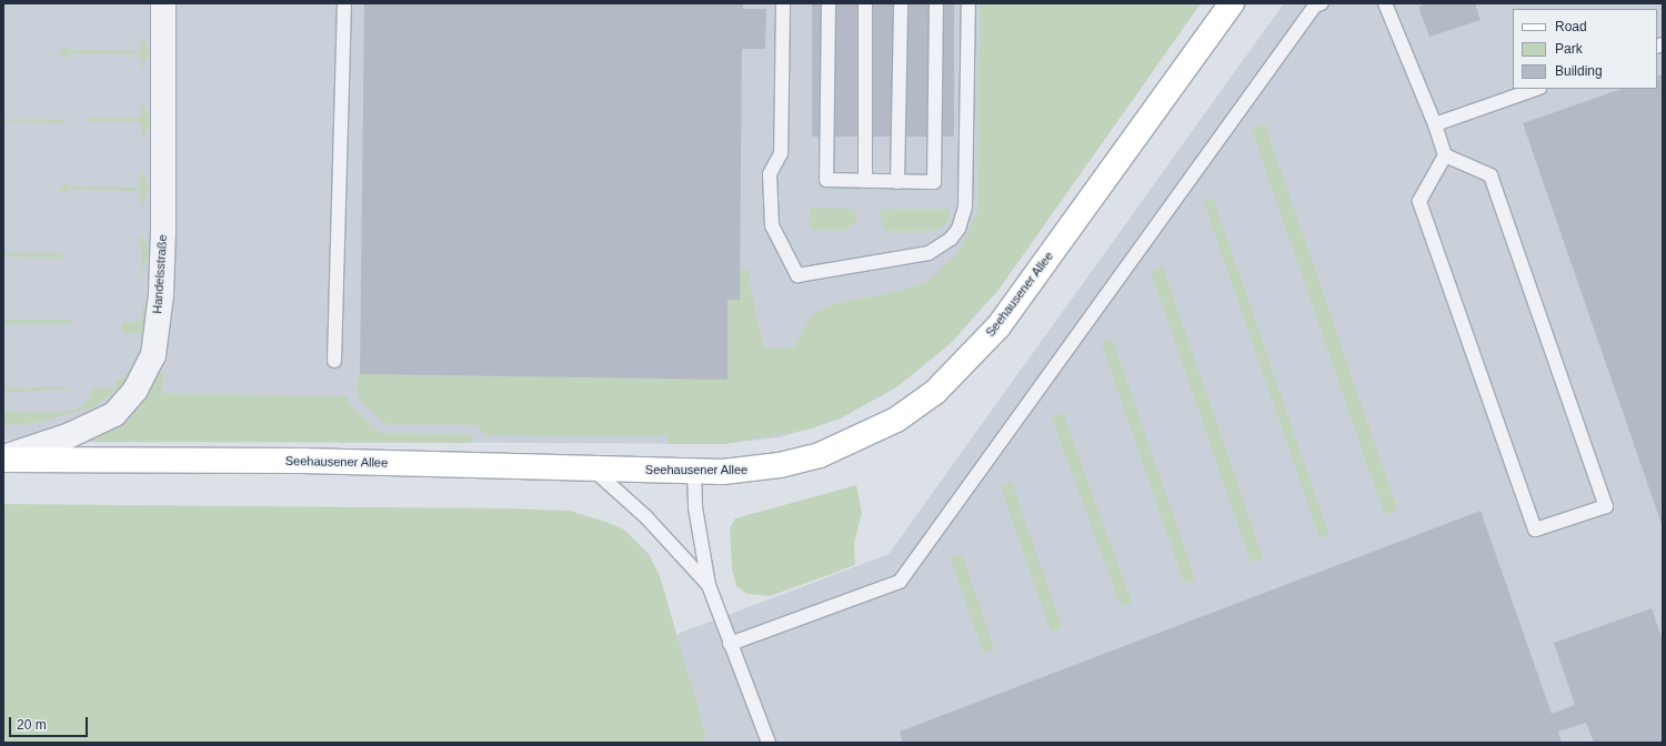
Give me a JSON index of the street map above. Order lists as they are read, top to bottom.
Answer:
{
  "streets": {
    "main road": ["Seehausener Allee"],
    "street": ["Handelsstraße"]
  },
  "crossings": [
    ["Handelsstraße", "Seehausener Allee"]
  ],
  "legend": ["Road", "Park", "Building"],
  "scale_bar": "20 m"
}
